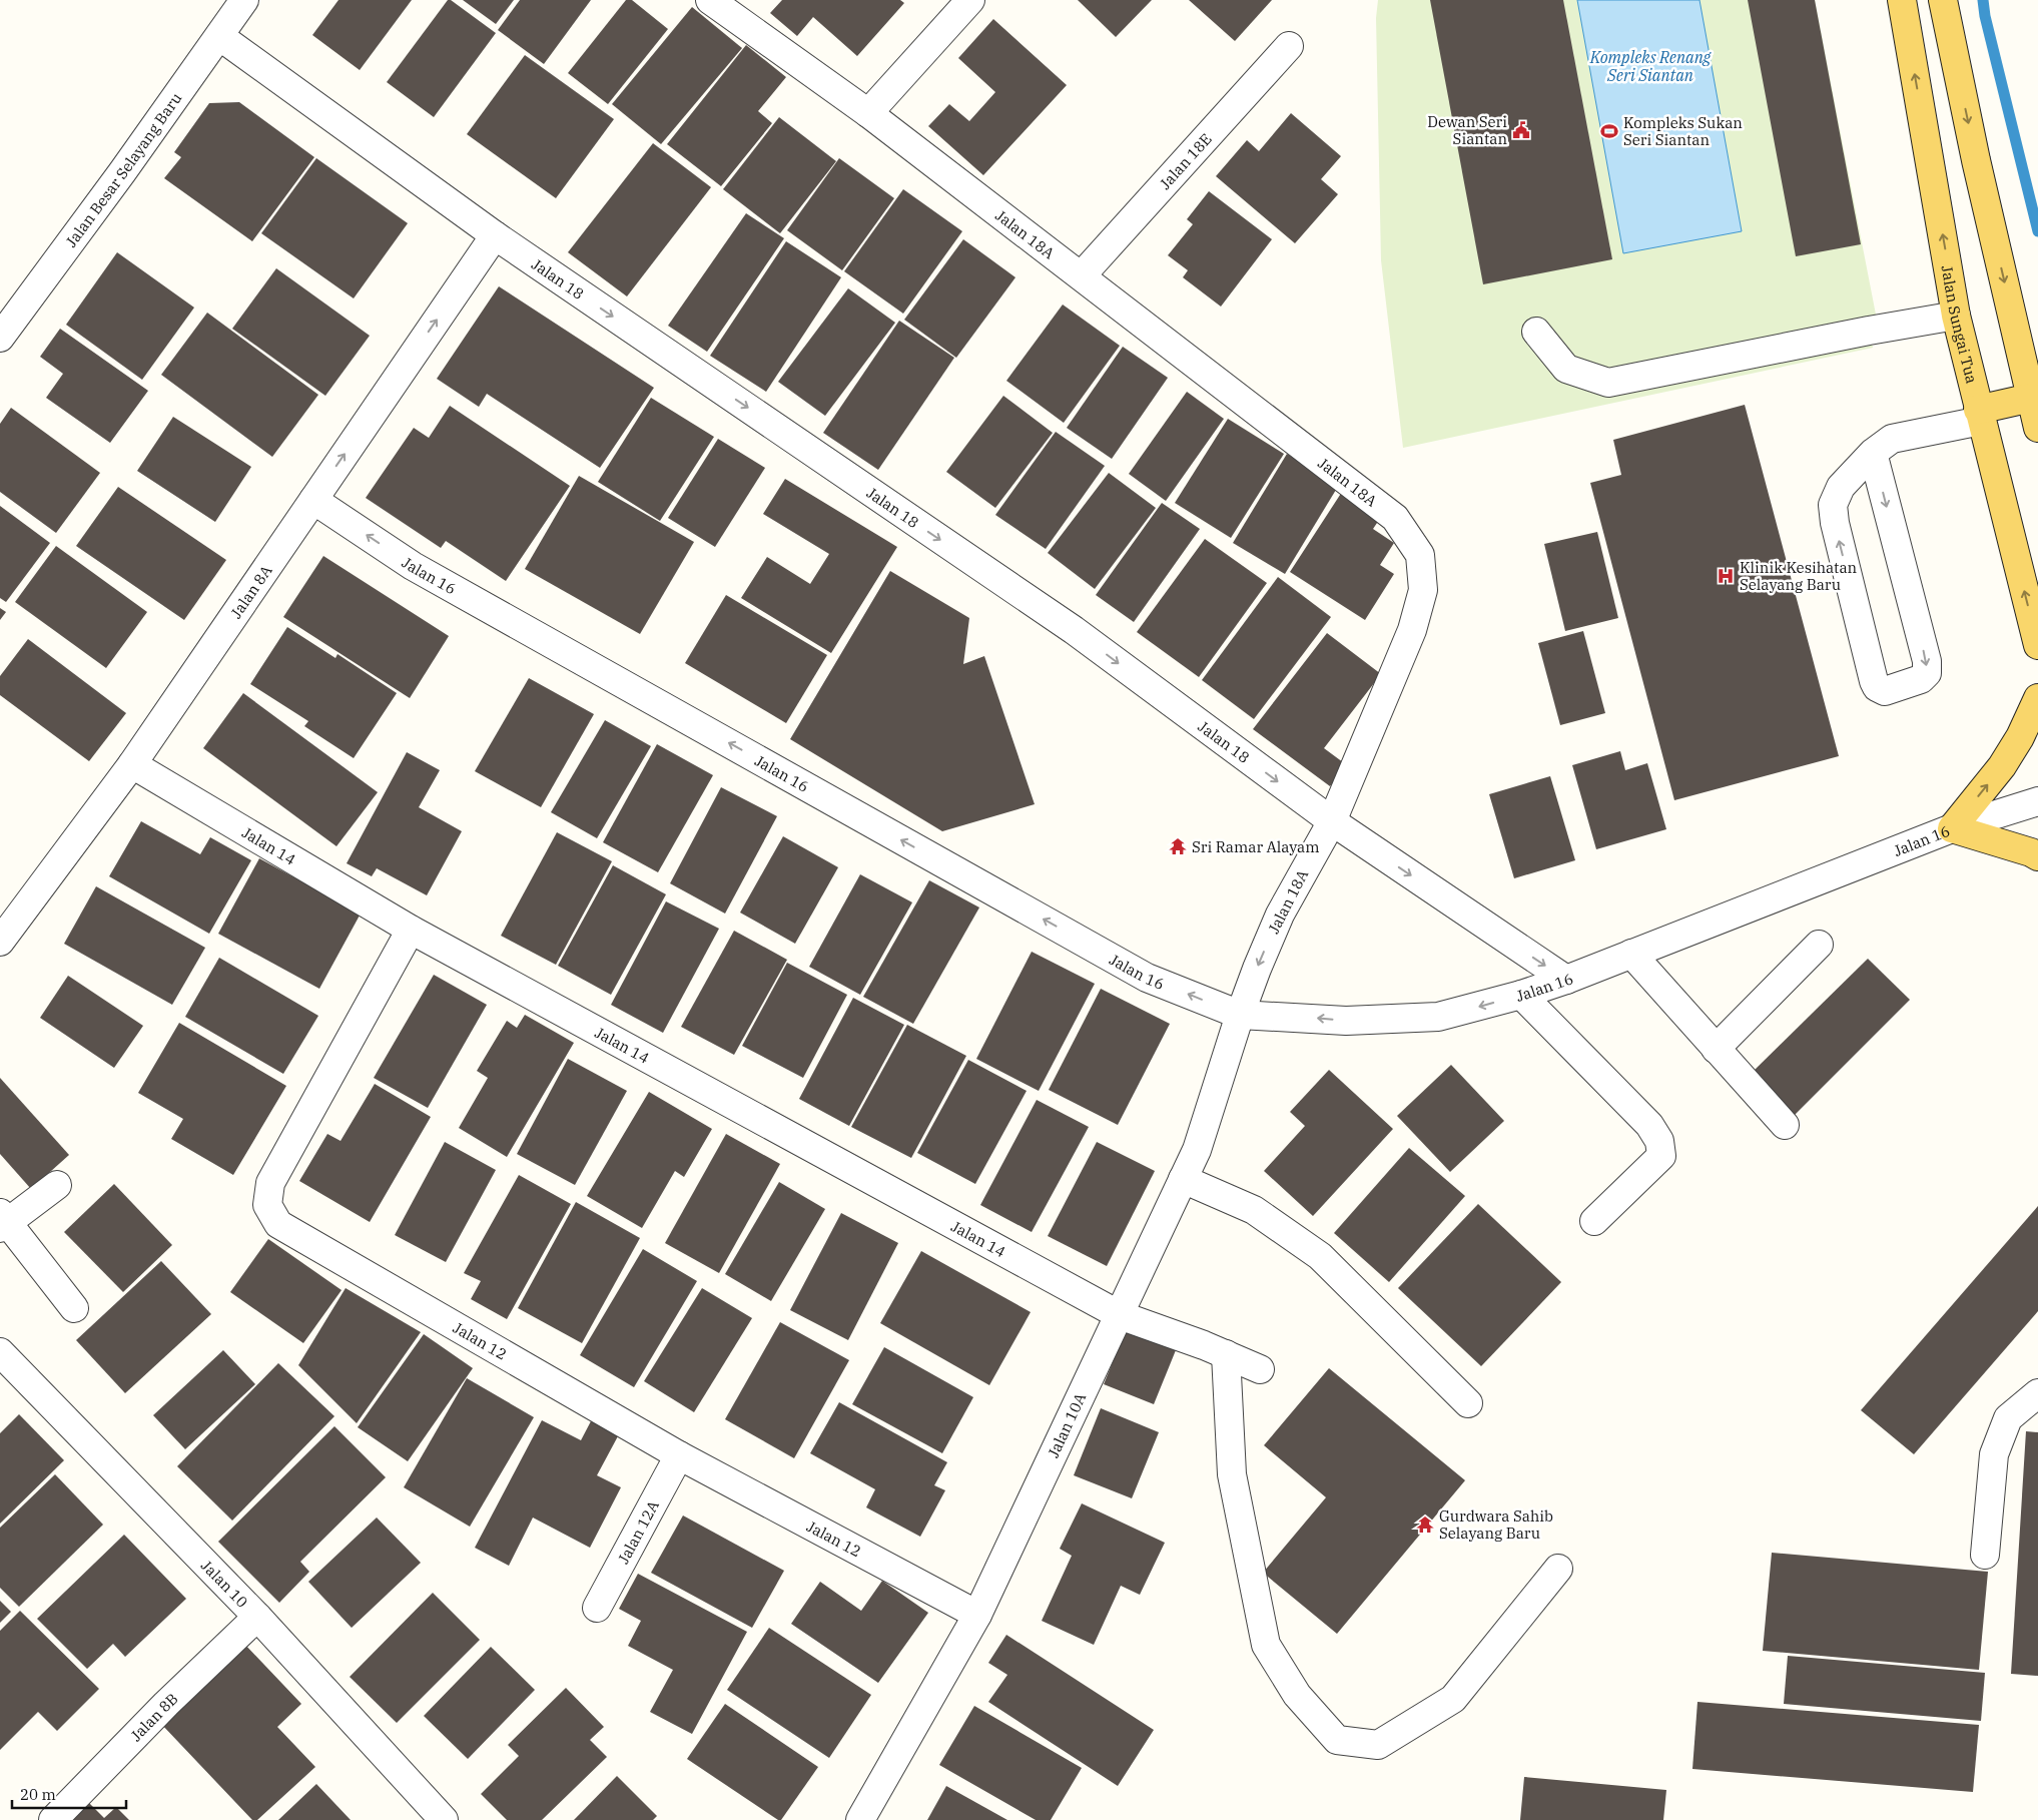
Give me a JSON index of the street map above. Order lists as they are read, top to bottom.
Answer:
{
  "streets": {
    "main road": ["Jalan Sungai Tua"],
    "street": [
      "Jalan 18E",
      "Jalan Besar Selayang Baru",
      "Jalan 18A",
      "Jalan 18",
      "Jalan 16",
      "Jalan 8A",
      "Jalan 14",
      "Jalan 12",
      "Jalan 10A",
      "Jalan 12A",
      "Jalan 10",
      "Jalan 8B"
    ]
  },
  "crossings": [
    ["Jalan 18E", "Jalan 18A"],
    ["Jalan Besar Selayang Baru", "Jalan 18"],
    ["Jalan 18A", "Jalan 18"],
    ["Jalan 18A", "Jalan 16"],
    ["Jalan 18A", "Jalan 10A"],
    ["Jalan 18", "Jalan 16"],
    ["Jalan 18", "Jalan 8A"],
    ["Jalan 16", "Jalan 8A"],
    ["Jalan 16", "Jalan 10A"],
    ["Jalan 8A", "Jalan 14"],
    ["Jalan 14", "Jalan 12"],
    ["Jalan 14", "Jalan 10A"],
    ["Jalan 12", "Jalan 10A"],
    ["Jalan 12", "Jalan 12A"],
    ["Jalan 10", "Jalan 8B"]
  ],
  "one_way": ["Jalan 18", "Jalan 16", "Jalan 8A"],
  "water": ["Kompleks Renang Seri Siantan"],
  "places": {
    "public building": ["Dewan Seri Siantan"],
    "sports": ["Kompleks Sukan Seri Siantan"],
    "hospital": ["Klinik Kesihatan Selayang Baru"],
    "temple": ["Sri Ramar Alayam", "Gurdwara Sahib Selayang Baru"]
  },
  "scale_bar": "20 m"
}
